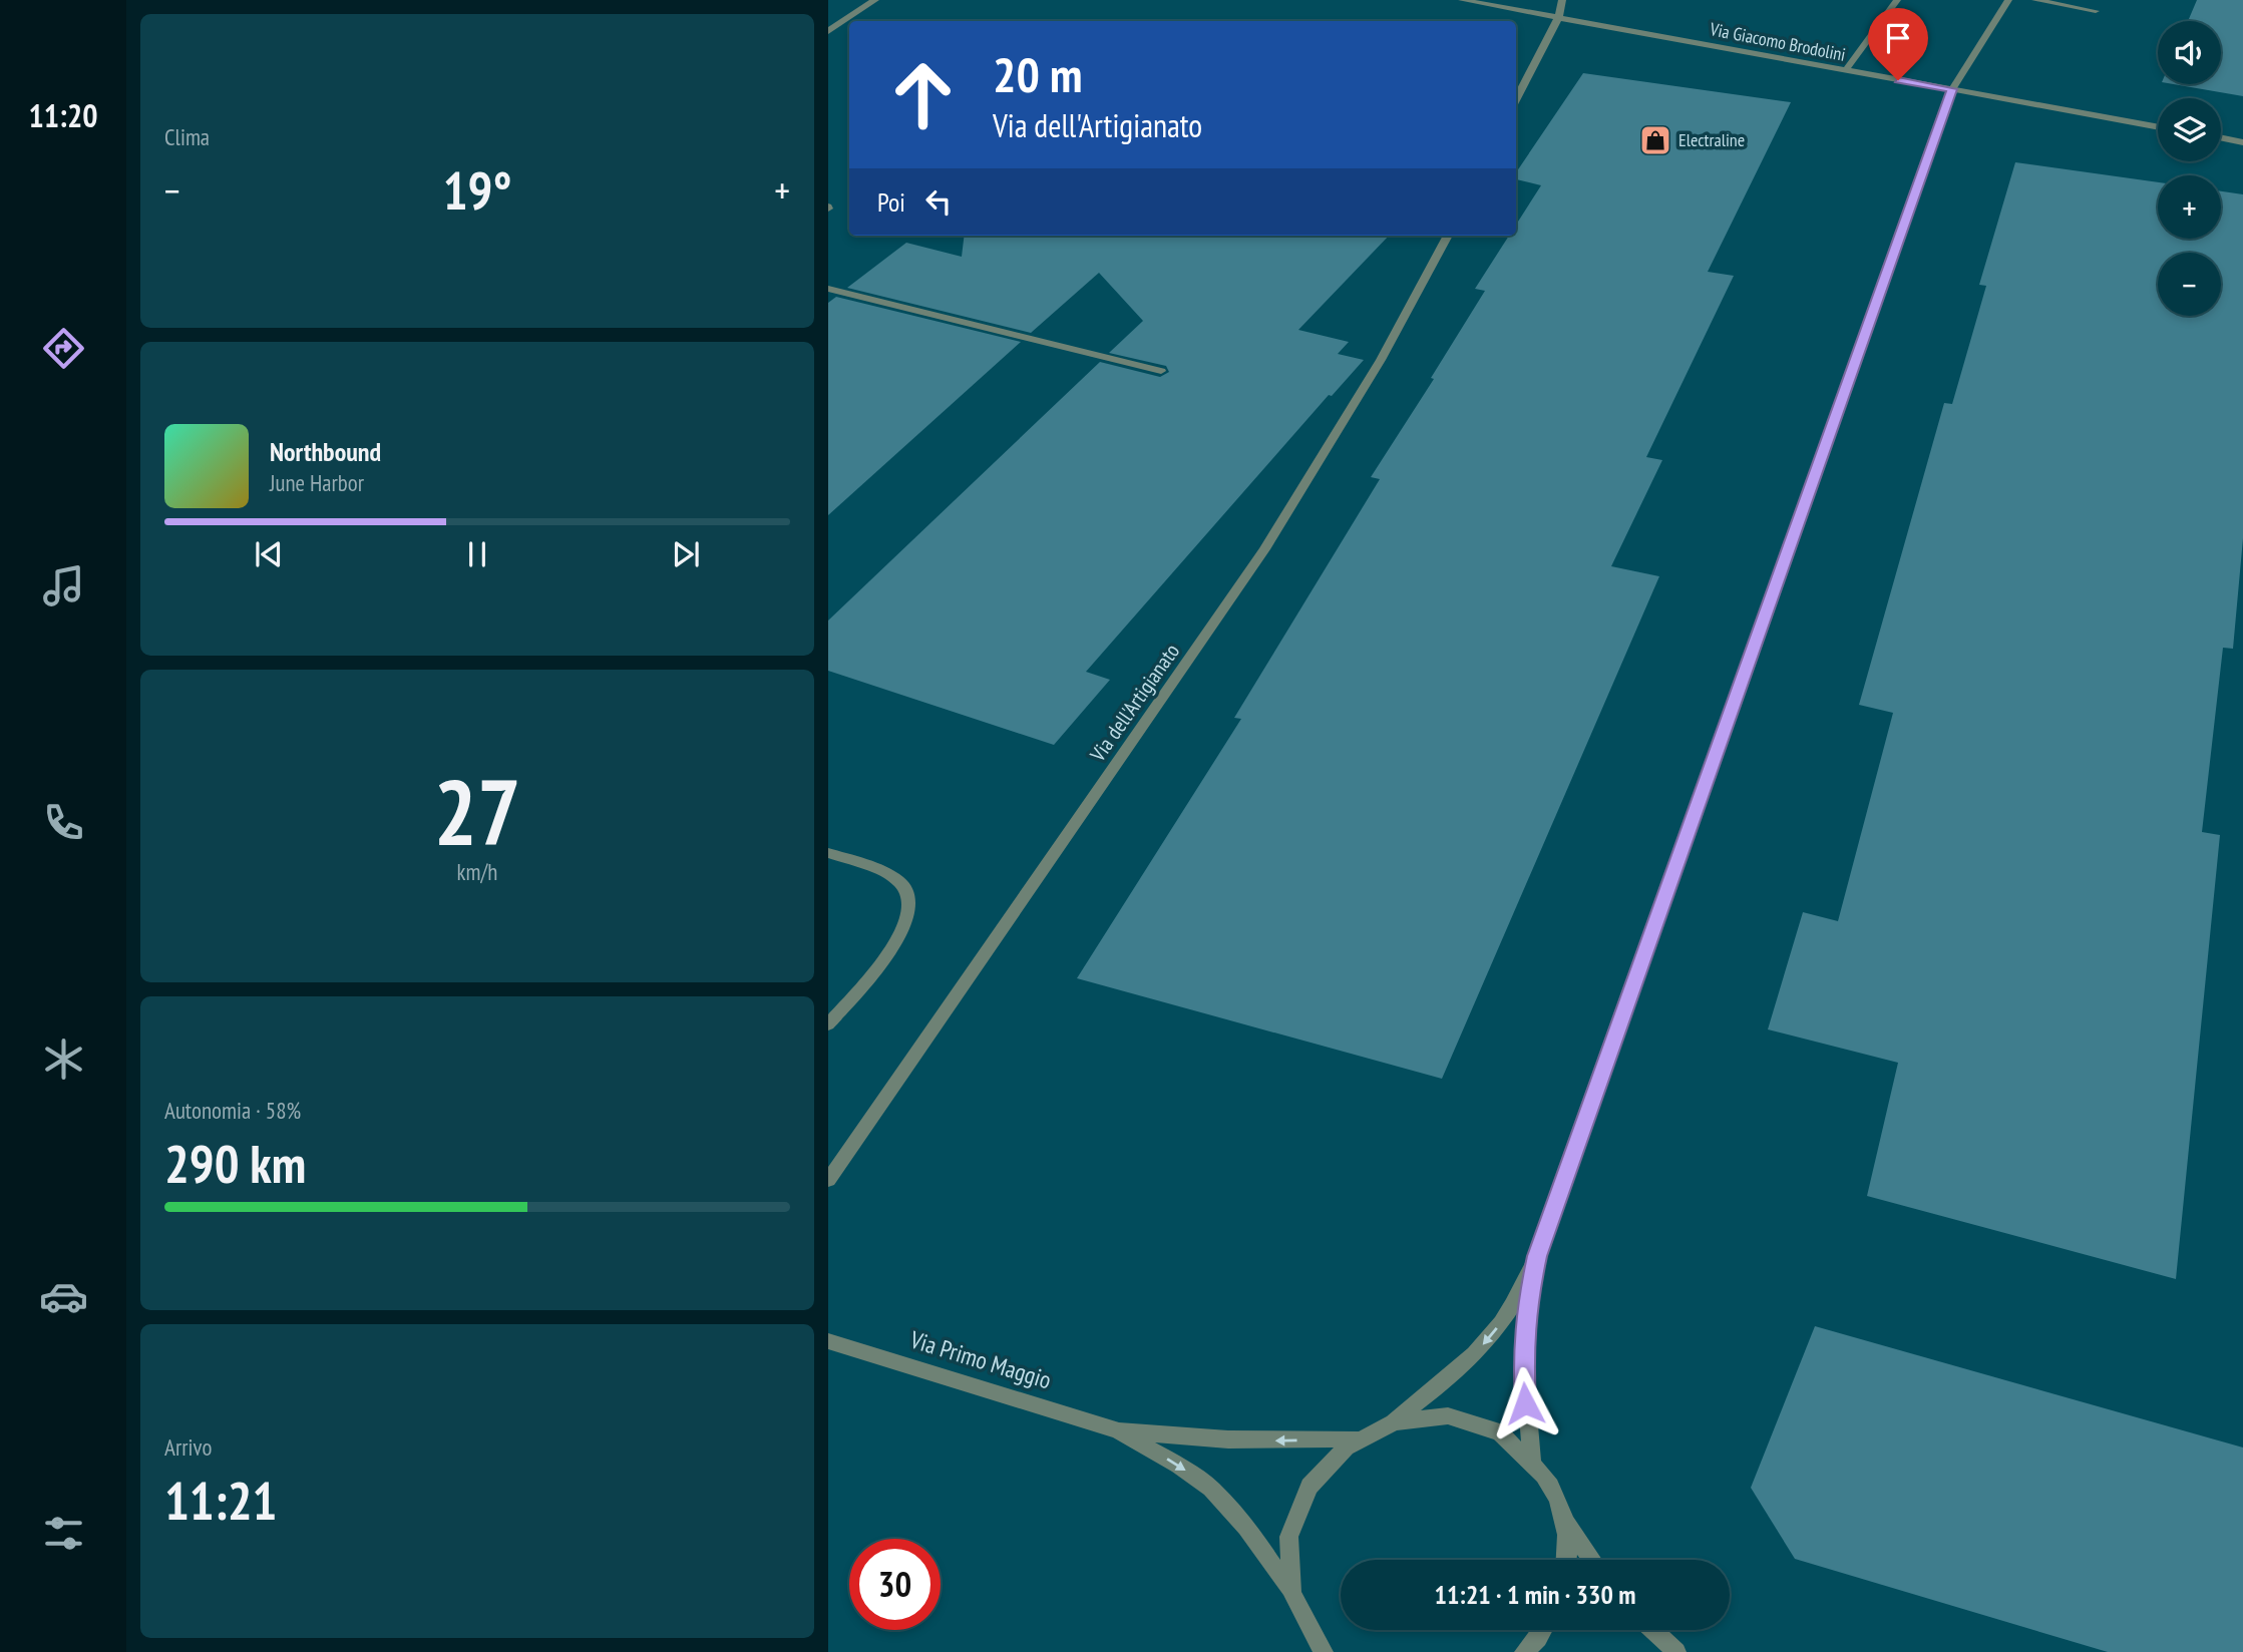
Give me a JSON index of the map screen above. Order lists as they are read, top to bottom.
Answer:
{
  "streets": {
    "street": ["Via Giacomo Brodolini", "Via dell'Artigianato", "Via Primo Maggio"]
  },
  "places": {
    "shop": ["Electraline"]
  },
  "page": {
    "tabs": "11:20",
    "tile": [
      "Clima",
      ["27", "km/h"],
      ["Autonomia · 58%", "290 km"],
      ["Arrivo", "11:21"]
    ],
    "map_buttons": ["+", "−"],
    "turn": ["20 m", "Via dell'Artigianato"],
    "heat": ["−", "19°", "+"],
    "then": "Poi",
    "song": ["Northbound", "June Harbor"],
    "limit": "30",
    "trip": "11:21 · 1 min · 330 m"
  }
}
